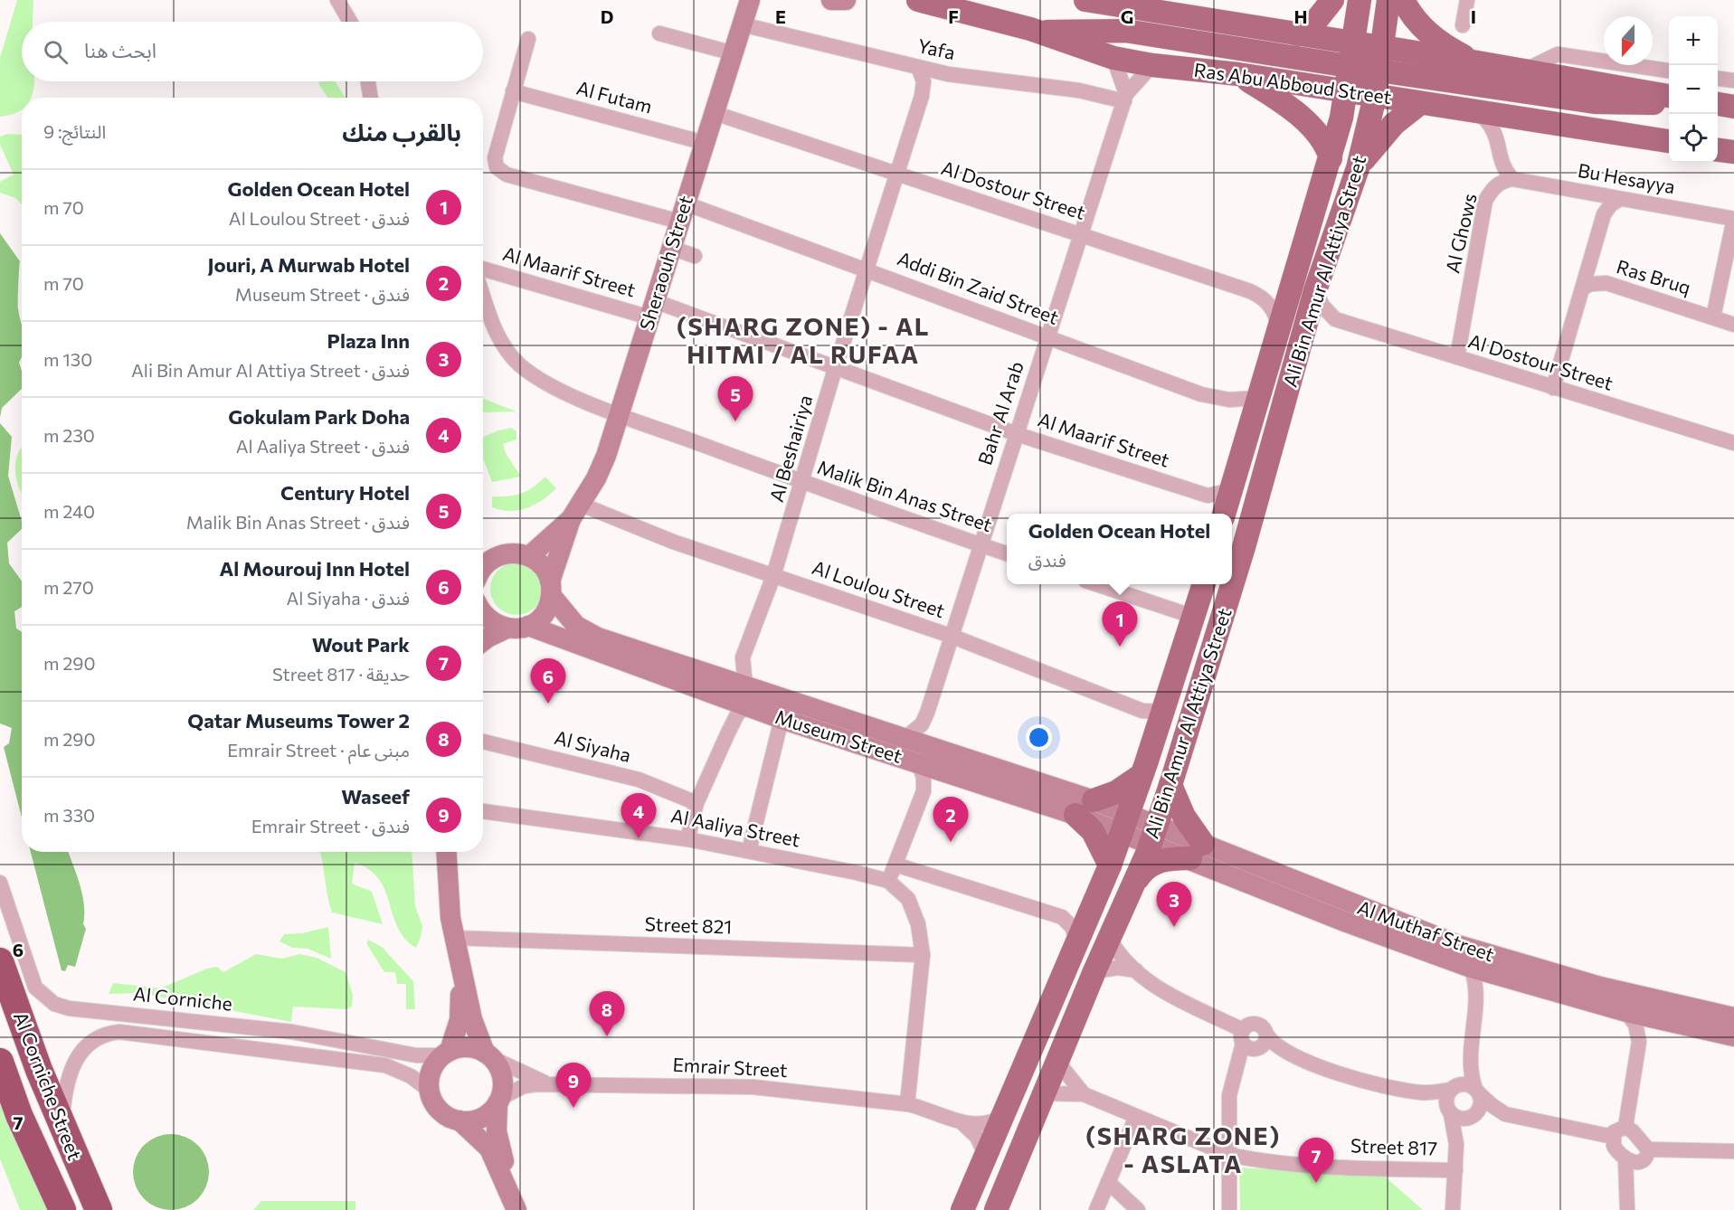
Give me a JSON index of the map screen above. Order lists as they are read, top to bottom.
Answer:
{
  "streets": {
    "highway": ["Al Corniche Street"],
    "main road": ["Ras Abu Abboud Street", "Ali Bin Amur Al Attiya Street"],
    "street": [
      "Yafa",
      "Al Futam",
      "Bu Hesayya",
      "Al Dostour Street",
      "Al Ghows",
      "Sheraouh Street",
      "Al Maarif Street",
      "Ras Bruq",
      "Addi Bin Zaid Street",
      "Bahr Al Arab",
      "Al Beshairiya",
      "Malik Bin Anas Street",
      "Al Loulou Street",
      "Museum Street",
      "Al Siyaha",
      "Al Aaliya Street",
      "Street 821",
      "Al Muthaf Street",
      "Al Corniche",
      "Emrair Street",
      "Street 817"
    ]
  },
  "crossings": [
    ["Yafa", "Sheraouh Street"],
    ["Yafa", "Bahr Al Arab"],
    ["Yafa", "Al Beshairiya"],
    ["Ras Abu Abboud Street", "Ali Bin Amur Al Attiya Street"],
    ["Ras Abu Abboud Street", "Bahr Al Arab"],
    ["Al Futam", "Sheraouh Street"],
    ["Al Futam", "Addi Bin Zaid Street"],
    ["Bu Hesayya", "Al Ghows"],
    ["Bu Hesayya", "Ras Bruq"],
    ["Al Dostour Street", "Al Ghows"],
    ["Al Dostour Street", "Sheraouh Street"],
    ["Al Dostour Street", "Ali Bin Amur Al Attiya Street"],
    ["Al Dostour Street", "Bahr Al Arab"],
    ["Al Dostour Street", "Al Beshairiya"],
    ["Sheraouh Street", "Al Maarif Street"],
    ["Sheraouh Street", "Addi Bin Zaid Street"],
    ["Sheraouh Street", "Malik Bin Anas Street"],
    ["Sheraouh Street", "Al Loulou Street"],
    ["Sheraouh Street", "Museum Street"],
    ["Ali Bin Amur Al Attiya Street", "Al Maarif Street"],
    ["Ali Bin Amur Al Attiya Street", "Addi Bin Zaid Street"],
    ["Ali Bin Amur Al Attiya Street", "Al Loulou Street"],
    ["Ali Bin Amur Al Attiya Street", "Museum Street"],
    ["Ali Bin Amur Al Attiya Street", "Al Muthaf Street"],
    ["Ali Bin Amur Al Attiya Street", "Emrair Street"],
    ["Ali Bin Amur Al Attiya Street", "Street 817"],
    ["Al Maarif Street", "Bahr Al Arab"],
    ["Al Maarif Street", "Al Beshairiya"],
    ["Addi Bin Zaid Street", "Bahr Al Arab"],
    ["Addi Bin Zaid Street", "Al Beshairiya"],
    ["Bahr Al Arab", "Malik Bin Anas Street"],
    ["Bahr Al Arab", "Al Loulou Street"],
    ["Bahr Al Arab", "Museum Street"],
    ["Al Beshairiya", "Malik Bin Anas Street"],
    ["Al Beshairiya", "Al Loulou Street"],
    ["Al Beshairiya", "Museum Street"],
    ["Museum Street", "Al Muthaf Street"],
    ["Al Corniche", "Emrair Street"],
    ["Al Corniche", "Al Corniche Street"]
  ],
  "districts": ["(SHARG ZONE) - AL HITMI / AL RUFAA", "(SHARG ZONE) - ASLATA"],
  "north": "bottom",
  "page": {
    "map_buttons": ["+", "−"],
    "search": "ابحث هنا",
    "heading": ["بالقرب منك", "النتائج: 9"],
    "list": [
      {
        "mark": "1",
        "name": "Golden Ocean Hotel",
        "note": "فندق · Al Loulou Street",
        "value": "70 m"
      },
      {
        "mark": "2",
        "name": "Jouri, A Murwab Hotel",
        "note": "فندق · Museum Street",
        "value": "70 m"
      },
      {
        "mark": "3",
        "name": "Plaza Inn",
        "note": "فندق · Ali Bin Amur Al Attiya Street",
        "value": "130 m"
      },
      {
        "mark": "4",
        "name": "Gokulam Park Doha",
        "note": "فندق · Al Aaliya Street",
        "value": "230 m"
      },
      {
        "mark": "5",
        "name": "Century Hotel",
        "note": "فندق · Malik Bin Anas Street",
        "value": "240 m"
      },
      {
        "mark": "6",
        "name": "Al Mourouj Inn Hotel",
        "note": "فندق · Al Siyaha",
        "value": "270 m"
      },
      {
        "mark": "7",
        "name": "Wout Park",
        "note": "حديقة · Street 817",
        "value": "290 m"
      },
      {
        "mark": "8",
        "name": "Qatar Museums Tower 2",
        "note": "مبنى عام · Emrair Street",
        "value": "290 m"
      },
      {
        "mark": "9",
        "name": "Waseef",
        "note": "فندق · Emrair Street",
        "value": "330 m"
      }
    ],
    "pins": [
      "5",
      "1",
      "6",
      "4",
      "2",
      "3",
      "8",
      "9",
      "7"
    ],
    "popup": ["Golden Ocean Hotel", "فندق"]
  },
  "grid": {
    "columns": [
      "D",
      "E",
      "F",
      "G",
      "H",
      "I"
    ],
    "rows": ["6", "7"]
  }
}
